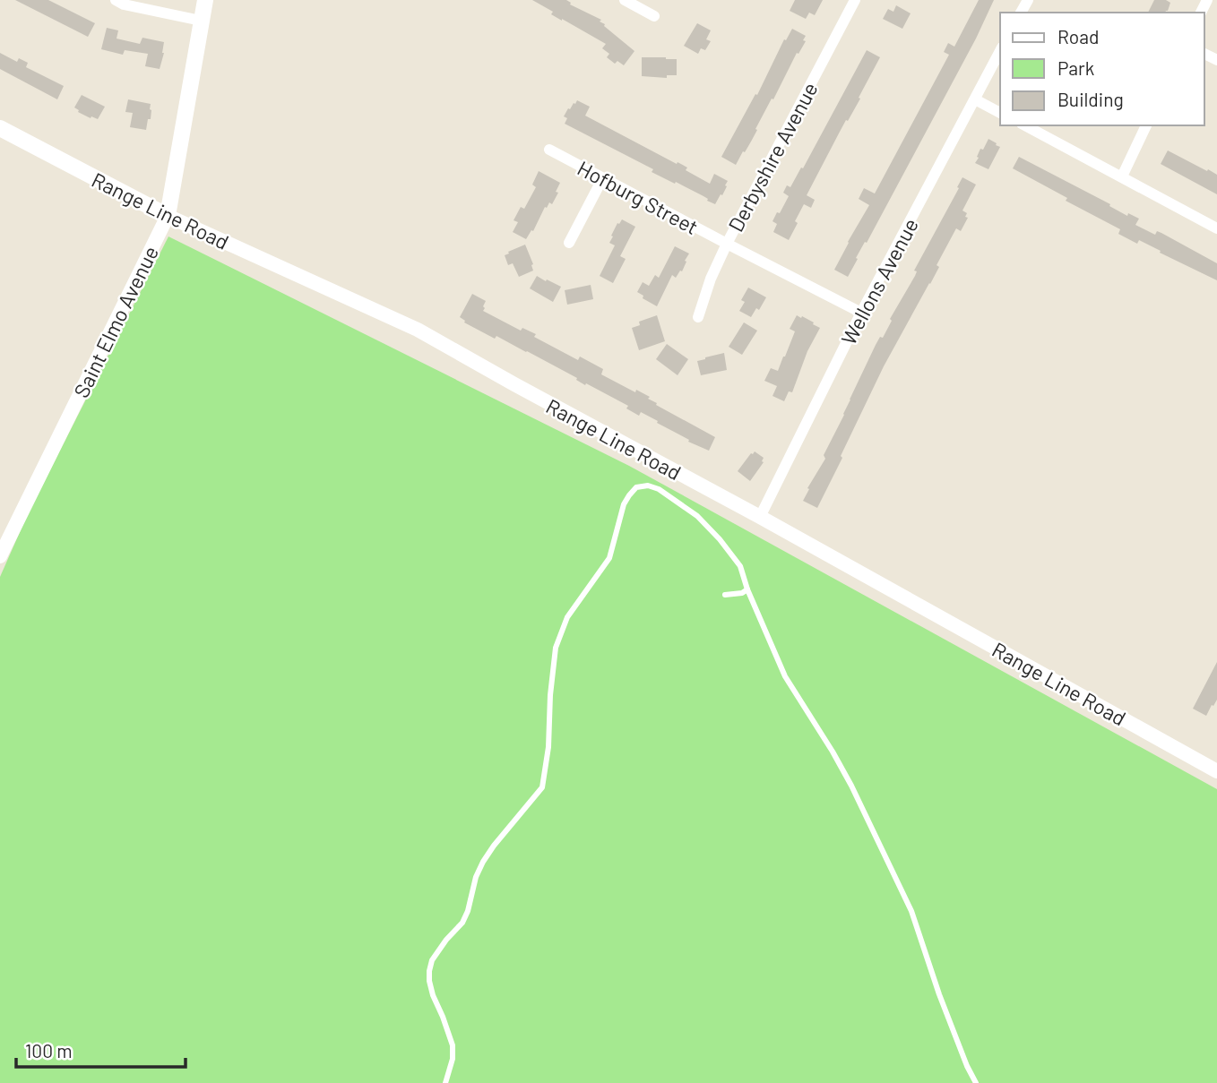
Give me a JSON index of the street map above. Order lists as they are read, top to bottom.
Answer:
{
  "streets": {
    "main road": ["Range Line Road", "Saint Elmo Avenue"],
    "street": ["Derbyshire Avenue", "Hofburg Street", "Wellons Avenue"]
  },
  "crossings": [
    ["Derbyshire Avenue", "Hofburg Street"],
    ["Hofburg Street", "Wellons Avenue"],
    ["Range Line Road", "Wellons Avenue"],
    ["Range Line Road", "Saint Elmo Avenue"]
  ],
  "legend": ["Road", "Park", "Building"],
  "scale_bar": "100 m"
}
